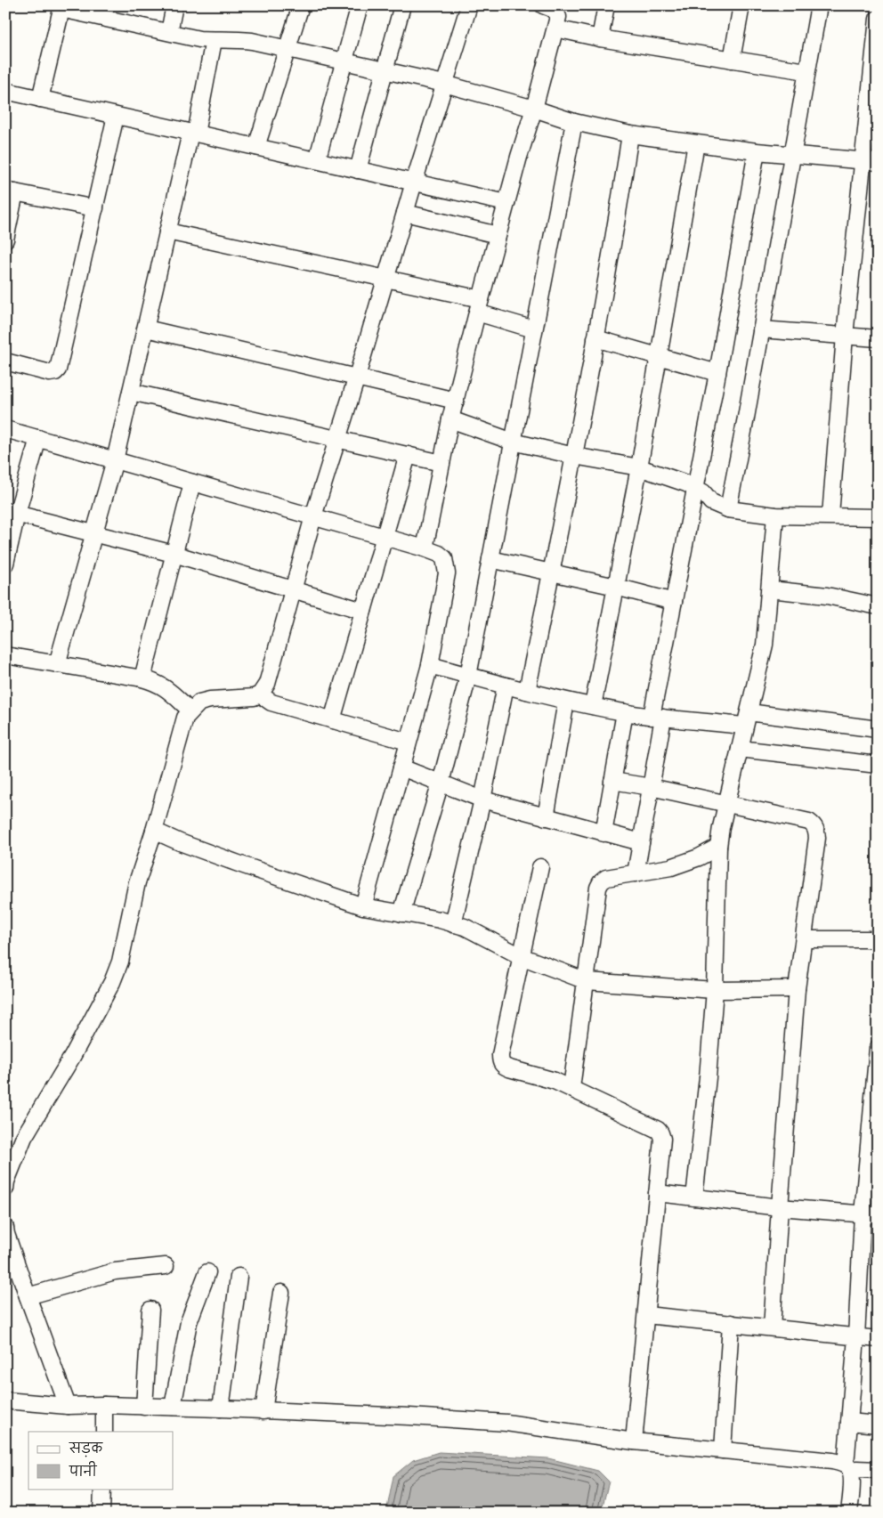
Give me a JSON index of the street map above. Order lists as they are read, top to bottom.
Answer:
{
  "legend": ["सड़क", "पानी"]
}
